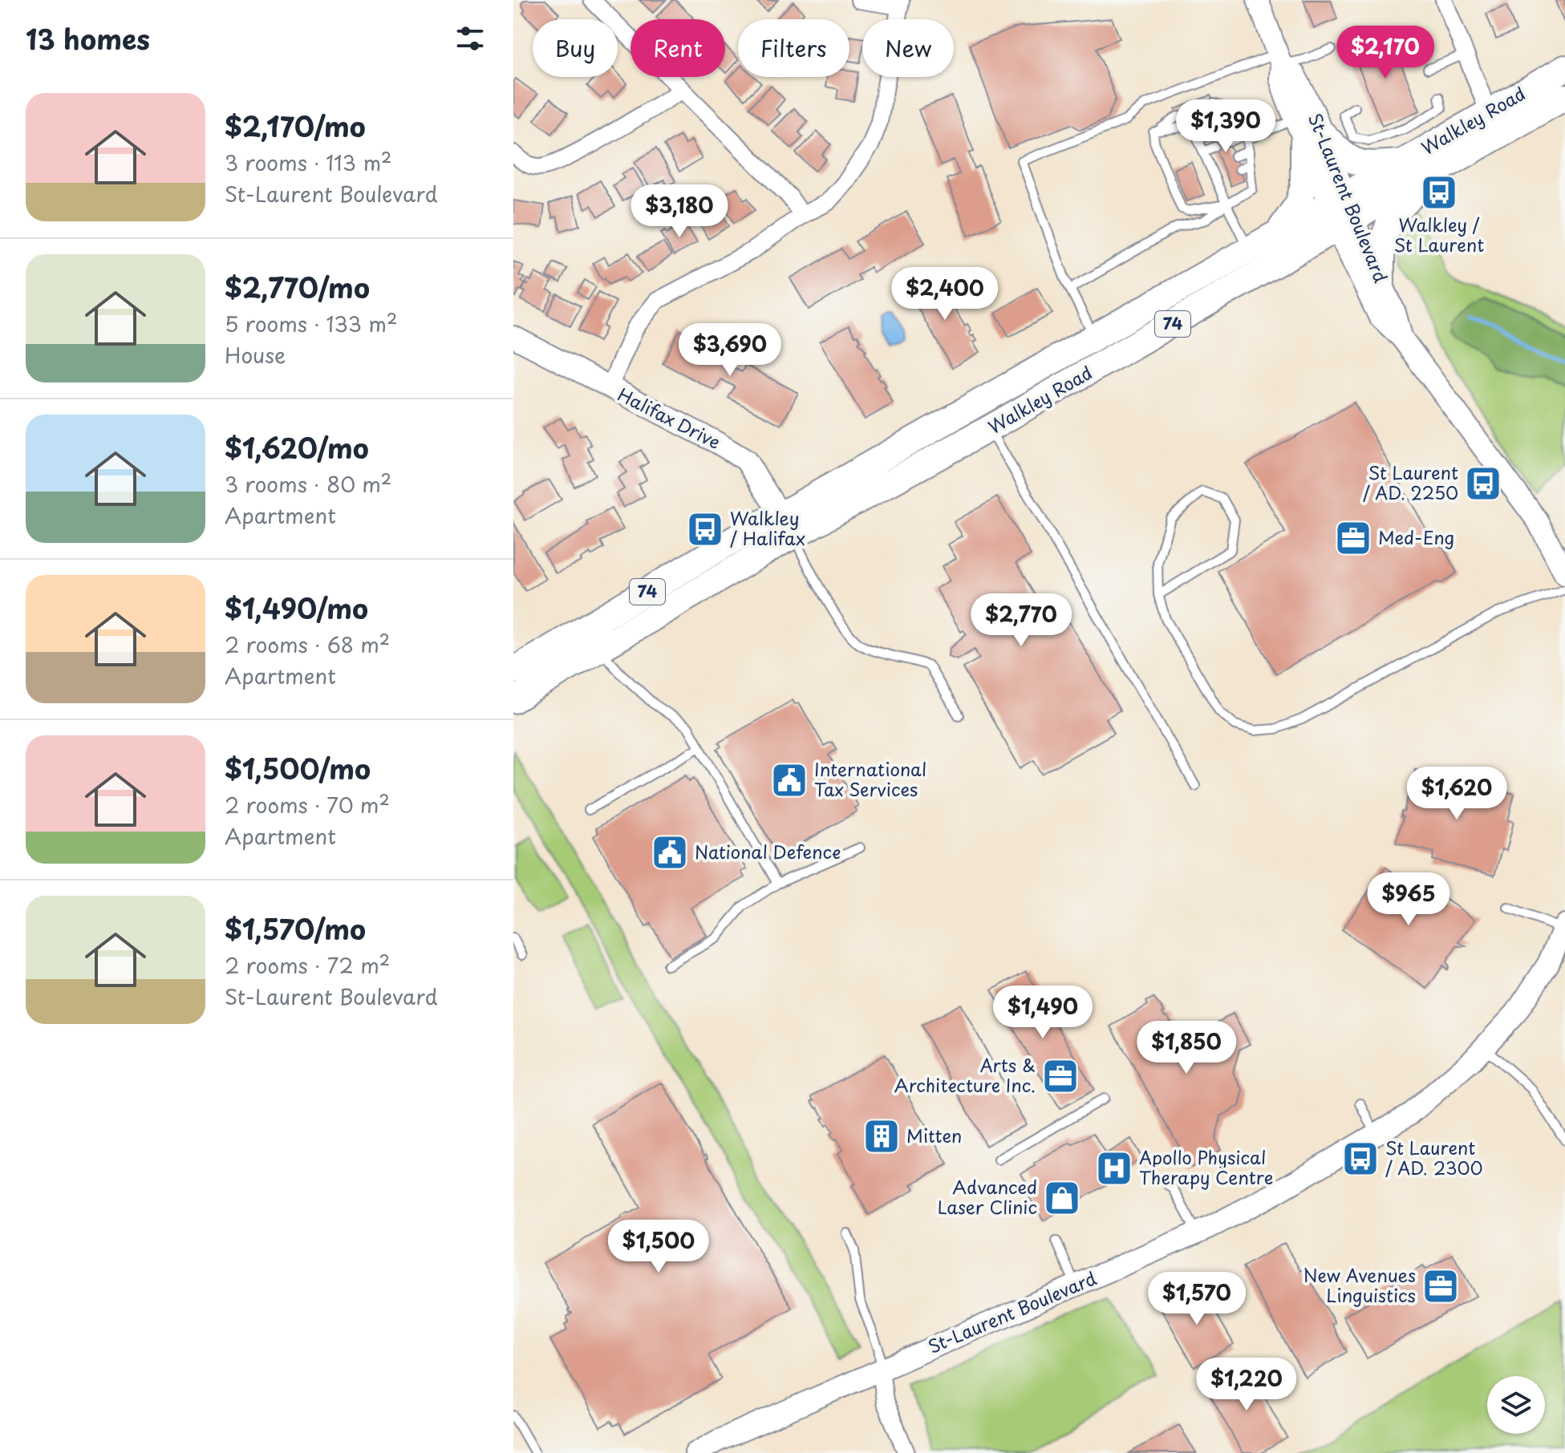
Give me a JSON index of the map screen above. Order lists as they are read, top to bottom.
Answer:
{
  "streets": {
    "main road": ["Walkley Road", "74"],
    "street": ["St-Laurent Boulevard", "Halifax Drive"]
  },
  "crossings": [
    ["Walkley Road", "St-Laurent Boulevard"],
    ["Walkley Road", "Halifax Drive"]
  ],
  "places": {
    "bus stop": [
      "Walkley / St Laurent",
      "St Laurent / AD. 2250",
      "Walkley / Halifax",
      "St Laurent / AD. 2300"
    ],
    "office": ["Med-Eng", "Arts & Architecture Inc.", "New Avenues Linguistics"],
    "public building": ["International Tax Services", "National Defence"],
    "building": ["Mitten"],
    "hospital": ["Apollo Physical Therapy Centre"],
    "shop": ["Advanced Laser Clinic"]
  },
  "page": {
    "heading": "13 homes",
    "chip": [
      "Buy",
      "Rent",
      "Filters",
      "New"
    ],
    "price": [
      "$2,170",
      "$1,390",
      "$3,180",
      "$2,400",
      "$3,690",
      "$2,770",
      "$1,620",
      "$965",
      "$1,490",
      "$1,850",
      "$1,500",
      "$1,570",
      "$1,220"
    ],
    "list": [
      {
        "name": "$2,170/mo",
        "note": "3 rooms · 113 m² · St-Laurent Boulevard"
      },
      {
        "name": "$2,770/mo",
        "note": "5 rooms · 133 m² · House"
      },
      {
        "name": "$1,620/mo",
        "note": "3 rooms · 80 m² · Apartment"
      },
      {
        "name": "$1,490/mo",
        "note": "2 rooms · 68 m² · Apartment"
      },
      {
        "name": "$1,500/mo",
        "note": "2 rooms · 70 m² · Apartment"
      },
      {
        "name": "$1,570/mo",
        "note": "2 rooms · 72 m² · St-Laurent Boulevard"
      }
    ]
  }
}
